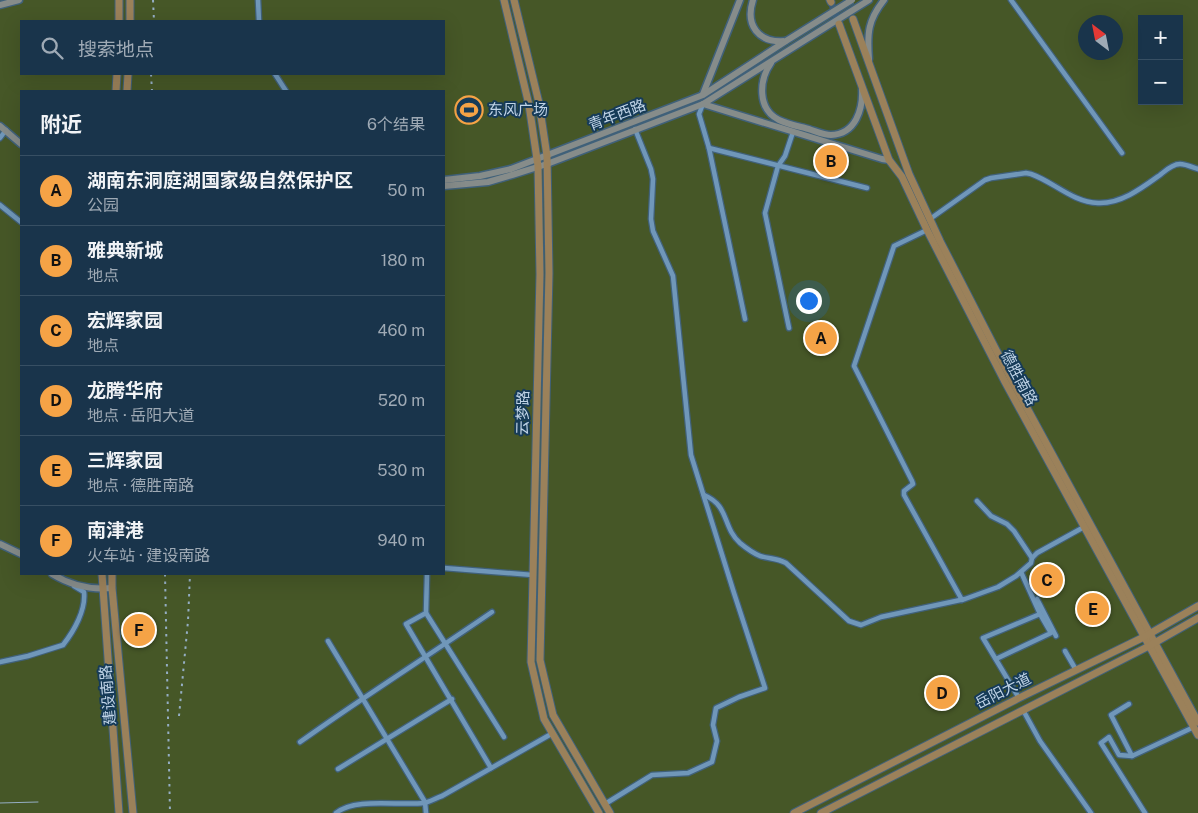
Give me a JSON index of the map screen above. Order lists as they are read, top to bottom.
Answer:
{
  "streets": {
    "main road": [
      "青年西路",
      "德胜南路",
      "云梦路",
      "岳阳大道",
      "建设南路"
    ]
  },
  "crossings": [
    ["青年西路", "云梦路"],
    ["德胜南路", "岳阳大道"]
  ],
  "places": {
    "sports": ["东风广场"]
  },
  "north": "top left",
  "page": {
    "map_buttons": ["+", "−"],
    "search": "搜索地点",
    "heading": ["附近", "6个结果"],
    "pins": [
      "B",
      "A",
      "C",
      "E",
      "F",
      "D"
    ],
    "list": [
      {
        "mark": "A",
        "name": "湖南东洞庭湖国家级自然保护区",
        "note": "公园",
        "value": "50 m"
      },
      {
        "mark": "B",
        "name": "雅典新城",
        "note": "地点",
        "value": "180 m"
      },
      {
        "mark": "C",
        "name": "宏辉家园",
        "note": "地点",
        "value": "460 m"
      },
      {
        "mark": "D",
        "name": "龙腾华府",
        "note": "地点 · 岳阳大道",
        "value": "520 m"
      },
      {
        "mark": "E",
        "name": "三辉家园",
        "note": "地点 · 德胜南路",
        "value": "530 m"
      },
      {
        "mark": "F",
        "name": "南津港",
        "note": "火车站 · 建设南路",
        "value": "940 m"
      }
    ]
  }
}
